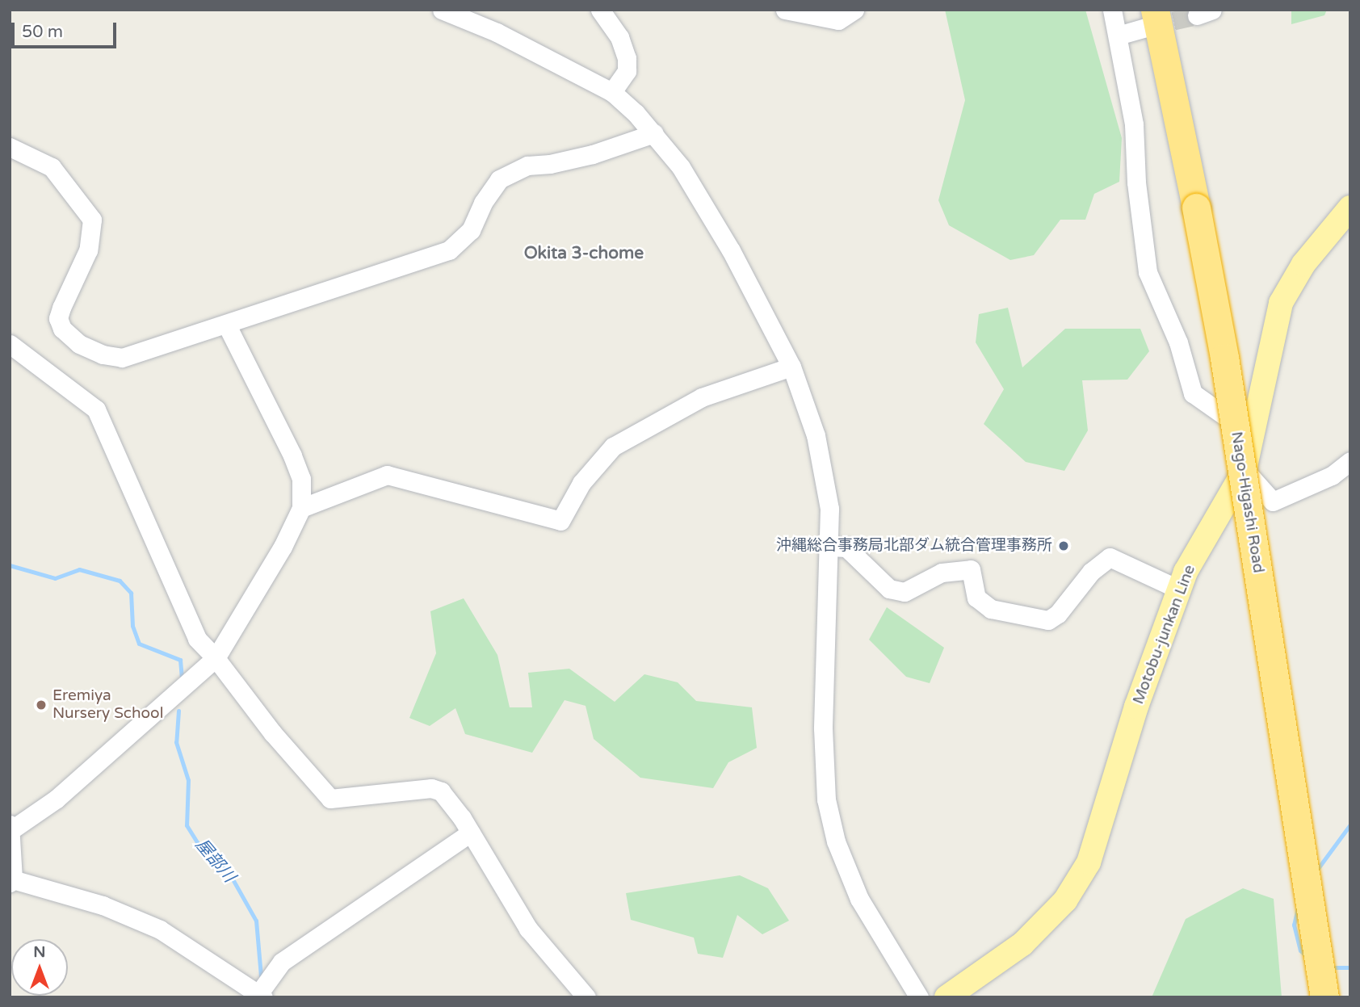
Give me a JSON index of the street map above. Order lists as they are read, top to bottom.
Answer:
{
  "streets": {
    "highway": ["Nago-Higashi Road"],
    "main road": ["Motobu-junkan Line"]
  },
  "districts": ["Okita 3-chome"],
  "water": ["屋部川"],
  "places": ["沖縄総合事務局北部ダム統合管理事務所", "Eremiya Nursery School"],
  "scale_bar": "50 m",
  "north": "top"
}
